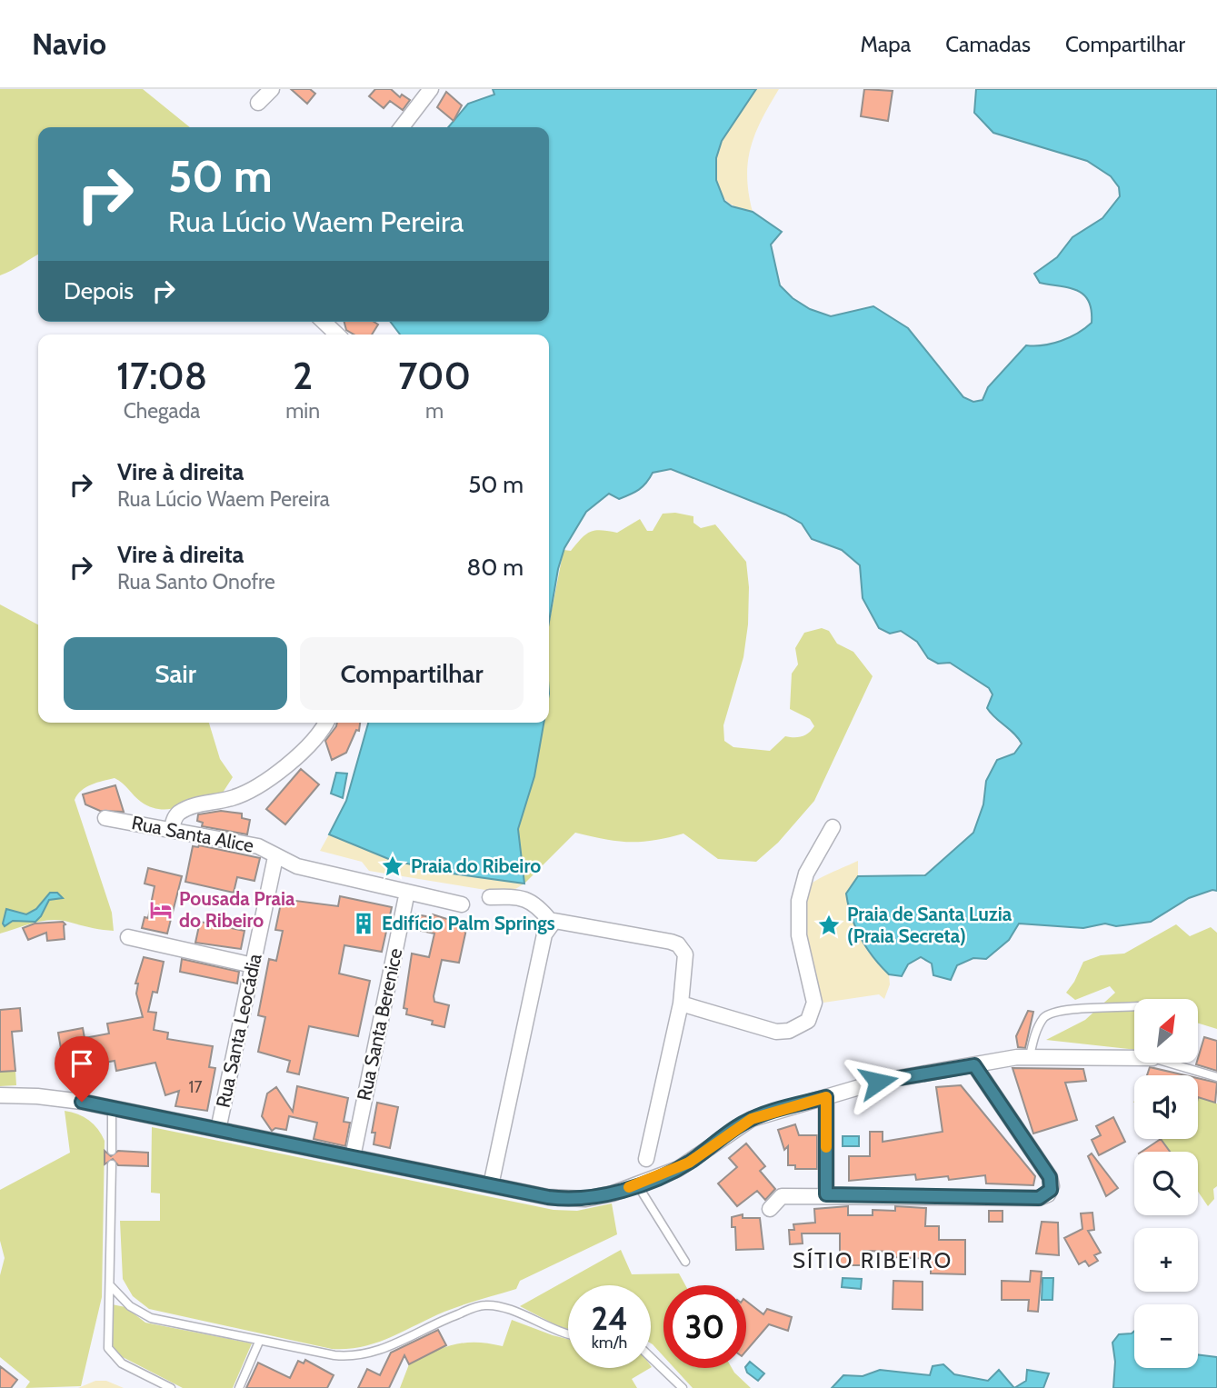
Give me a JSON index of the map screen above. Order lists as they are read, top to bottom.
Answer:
{
  "streets": {
    "street": ["Rua Santa Alice", "Rua Santa Berenice", "Rua Santa Leocádia"]
  },
  "crossings": [
    ["Rua Santa Alice", "Rua Santa Berenice"],
    ["Rua Santa Alice", "Rua Santa Leocádia"]
  ],
  "districts": ["SÍTIO RIBEIRO"],
  "places": {
    "place": ["Praia do Ribeiro", "Praia de Santa Luzia (Praia Secreta)"],
    "hotel": ["Pousada Praia do Ribeiro"],
    "building": ["Edifício Palm Springs"]
  },
  "house_numbers": ["17"],
  "north": "top right",
  "page": {
    "header": "Navio",
    "nav": ["Mapa", "Camadas", "Compartilhar"],
    "turn": ["50 m", "Rua Lúcio Waem Pereira"],
    "then": "Depois",
    "eta": [
      "17:08",
      "Chegada",
      "2",
      "min",
      "700",
      "m"
    ],
    "list": [
      {
        "name": "Vire à direita",
        "note": "Rua Lúcio Waem Pereira",
        "value": "50 m"
      },
      {
        "name": "Vire à direita",
        "note": "Rua Santo Onofre",
        "value": "80 m"
      }
    ],
    "buttons": ["Sair", "Compartilhar"],
    "map_buttons": ["+", "−"],
    "speed": "24 km/h",
    "limit": "30"
  }
}
